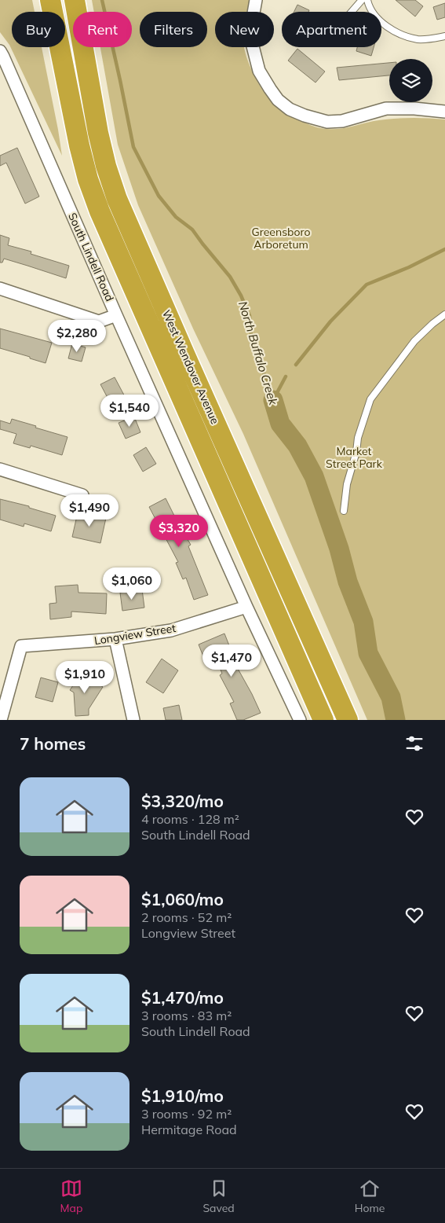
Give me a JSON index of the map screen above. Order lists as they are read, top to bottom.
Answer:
{
  "streets": {
    "highway": ["West Wendover Avenue"],
    "street": ["South Lindell Road", "Longview Street"]
  },
  "crossings": [
    ["South Lindell Road", "Longview Street"]
  ],
  "water": ["North Buffalo Creek"],
  "parks": ["Greensboro Arboretum", "Market Street Park"],
  "page": {
    "chip": [
      "Buy",
      "Rent",
      "Filters",
      "New",
      "Apartment"
    ],
    "price": [
      "$2,280",
      "$1,540",
      "$1,490",
      "$3,320",
      "$1,060",
      "$1,470",
      "$1,910"
    ],
    "heading": "7 homes",
    "list": [
      {
        "name": "$3,320/mo",
        "note": "4 rooms · 128 m² · South Lindell Road"
      },
      {
        "name": "$1,060/mo",
        "note": "2 rooms · 52 m² · Longview Street"
      },
      {
        "name": "$1,470/mo",
        "note": "3 rooms · 83 m² · South Lindell Road"
      },
      {
        "name": "$1,910/mo",
        "note": "3 rooms · 92 m² · Hermitage Road"
      }
    ],
    "tabs": ["Map", "Saved", "Home"]
  }
}
